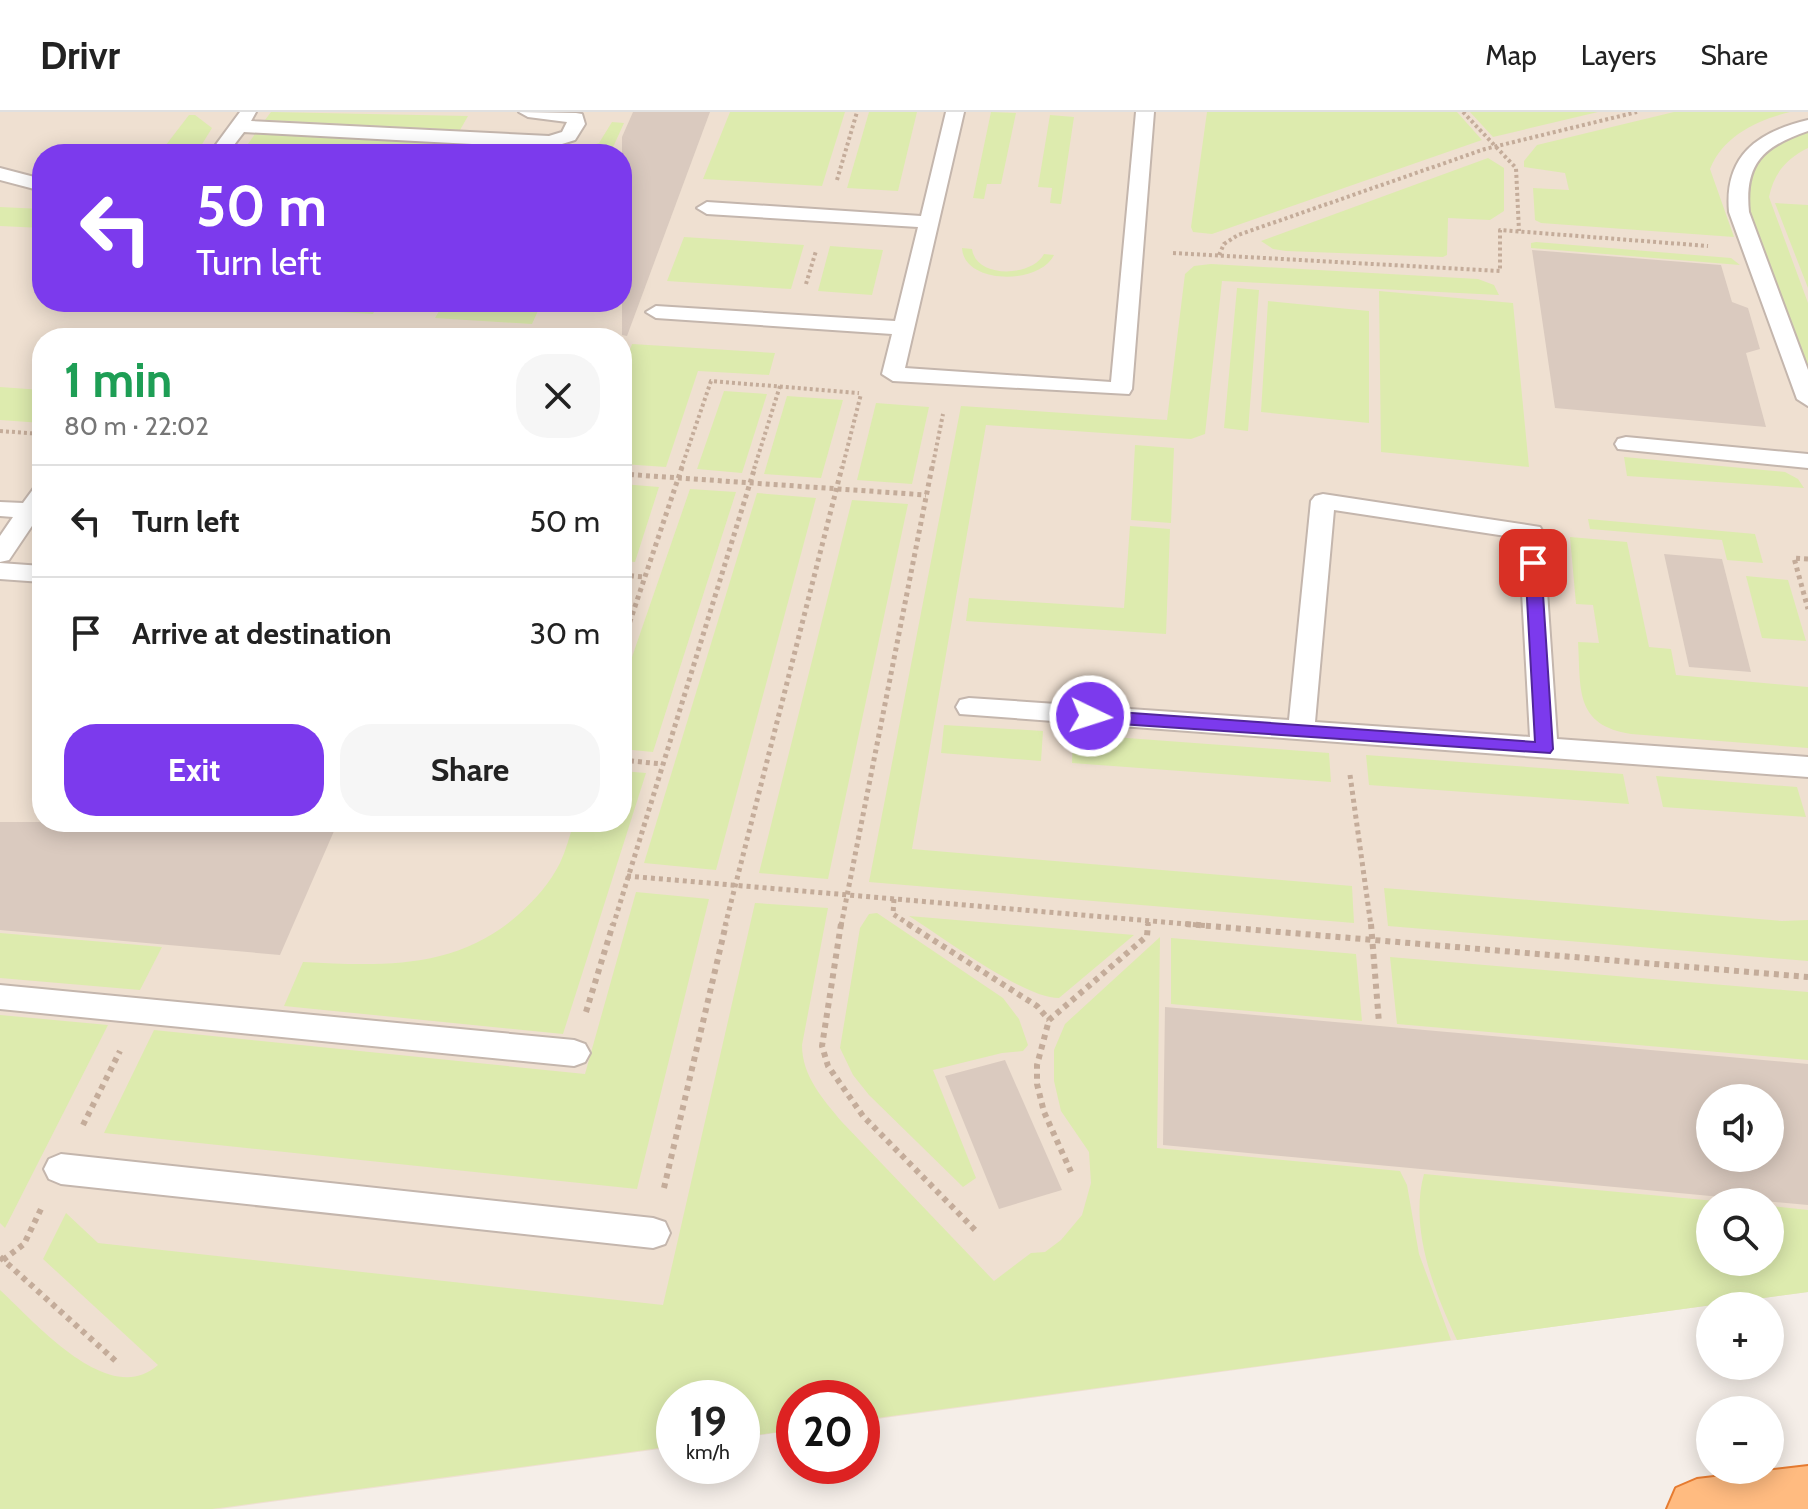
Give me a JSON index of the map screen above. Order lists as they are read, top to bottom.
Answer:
{
  "page": {
    "header": "Drivr",
    "nav": ["Map", "Layers", "Share"],
    "turn": ["50 m", "Turn left"],
    "heading": ["1 min", "80 m · 22:02"],
    "list": [
      {
        "name": "Turn left",
        "value": "50 m"
      },
      {
        "name": "Arrive at destination",
        "value": "30 m"
      }
    ],
    "buttons": ["Exit", "Share"],
    "map_buttons": ["+", "−"],
    "speed": "19 km/h",
    "limit": "20"
  }
}
